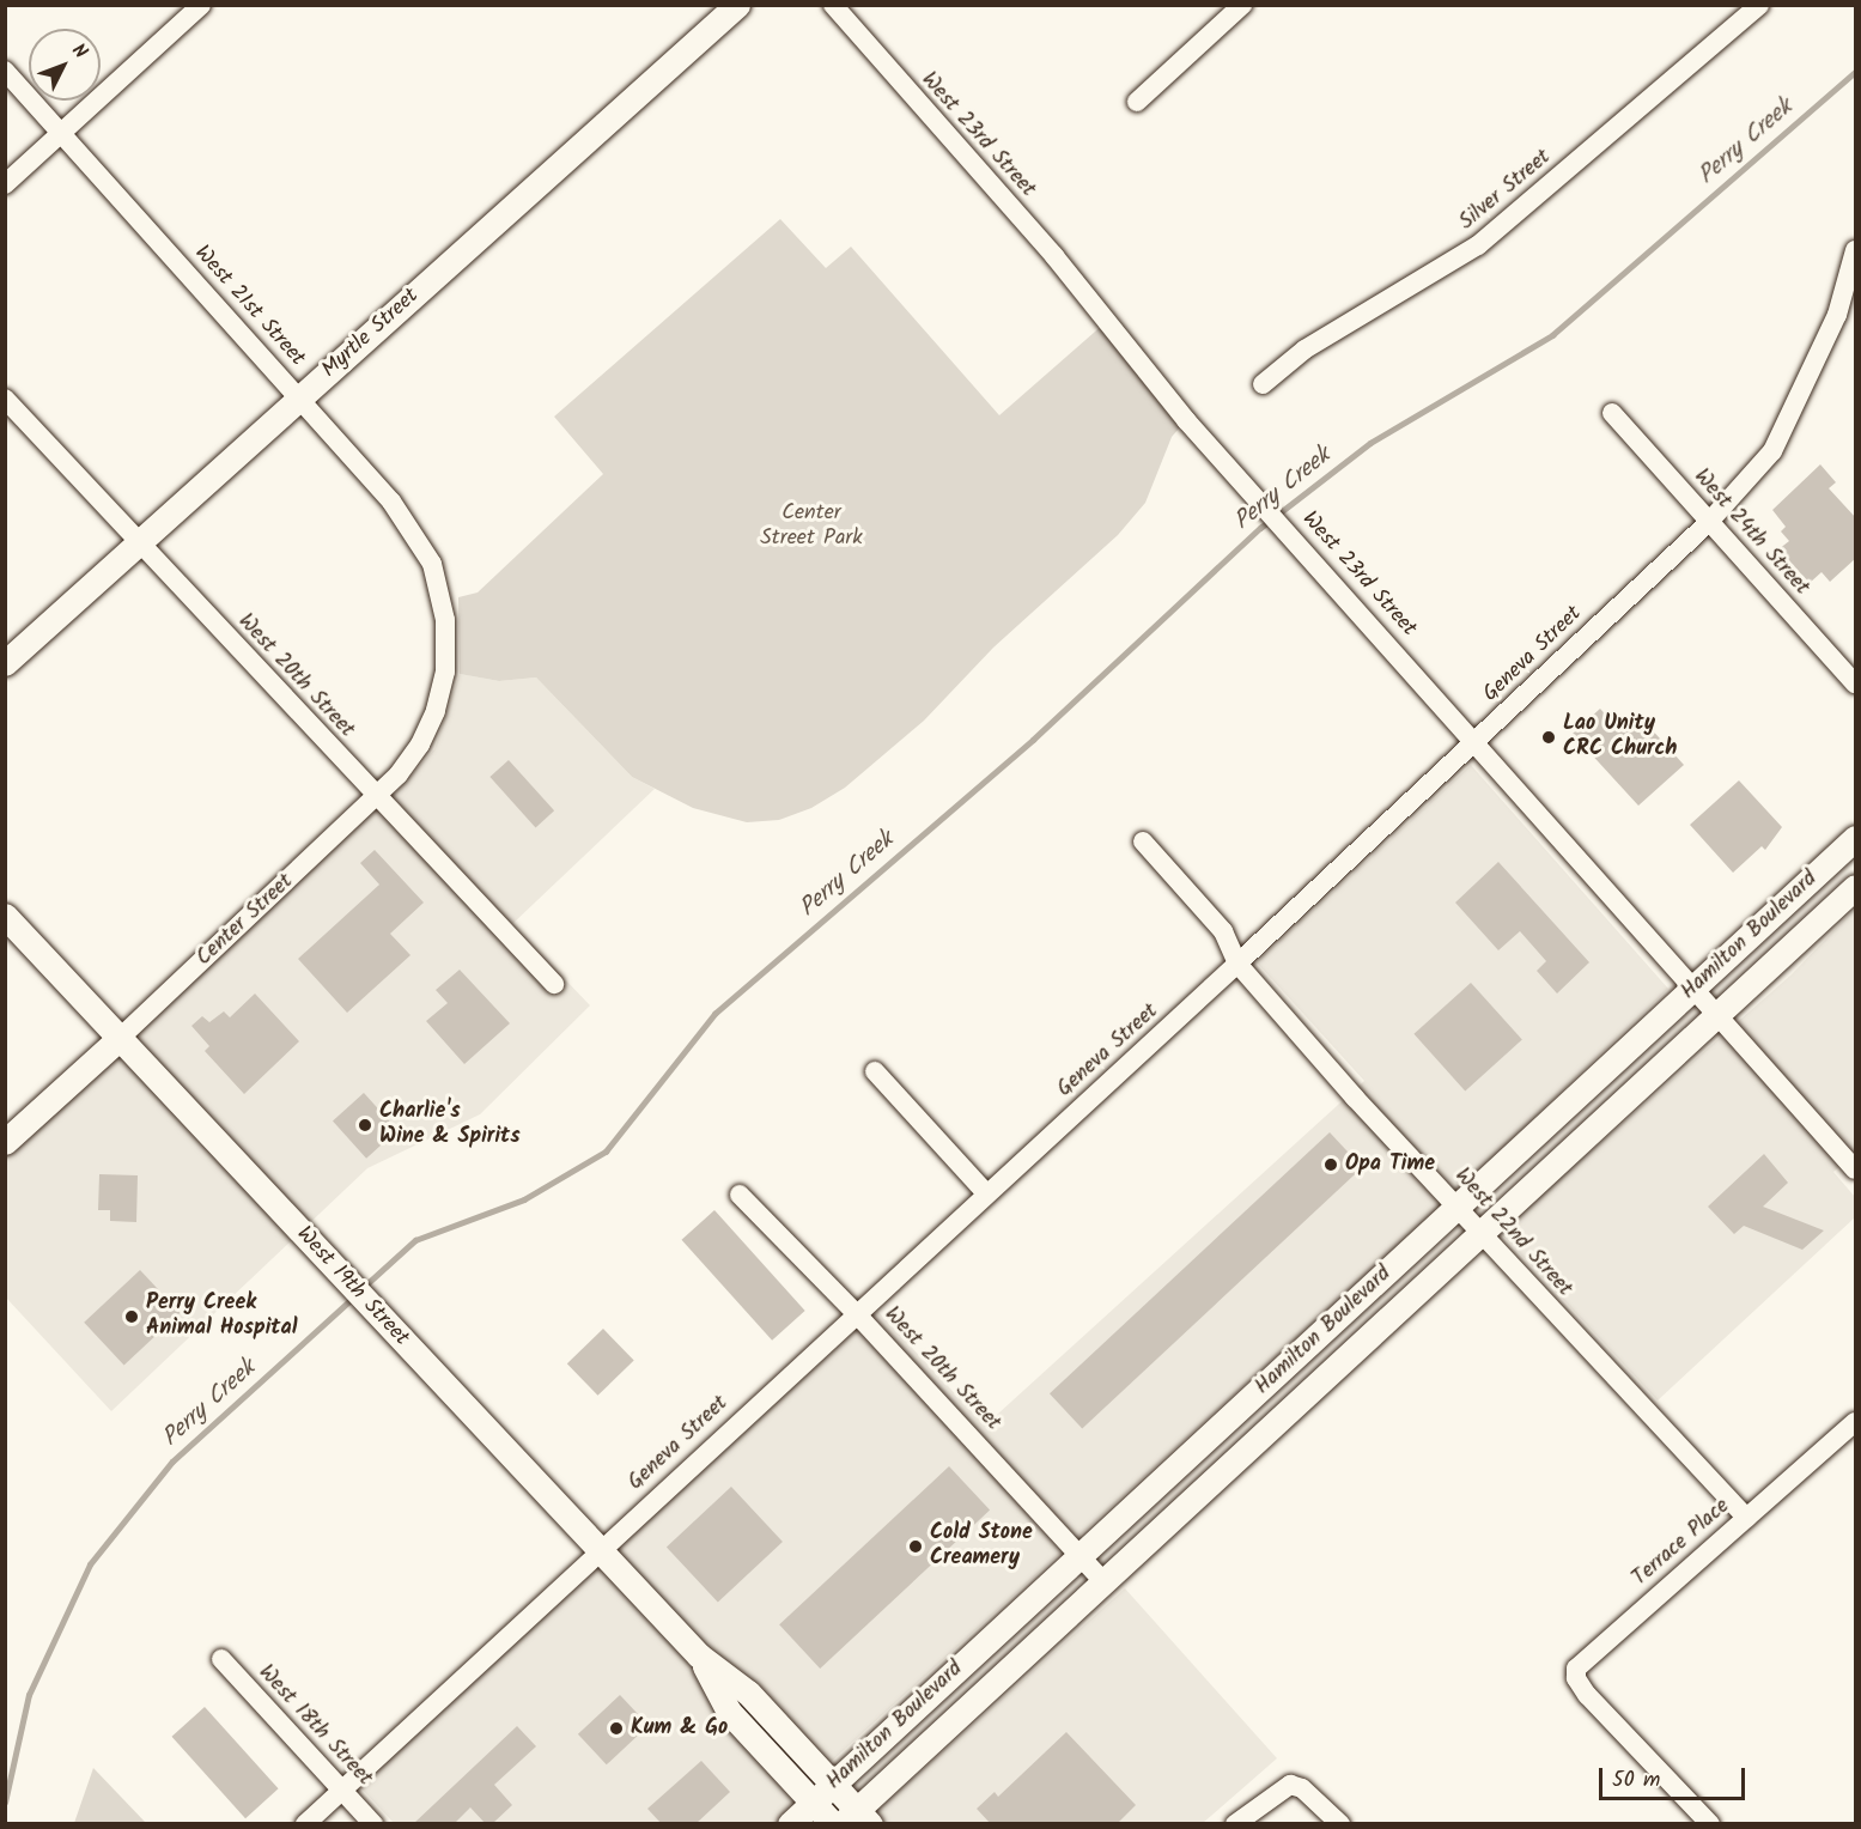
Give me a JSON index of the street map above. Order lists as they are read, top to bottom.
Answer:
{
  "streets": {
    "main road": [
      "Myrtle Street",
      "Center Street",
      "Hamilton Boulevard",
      "West 19th Street"
    ],
    "street": [
      "West 23rd Street",
      "Silver Street",
      "West 21st Street",
      "West 24th Street",
      "Geneva Street",
      "West 20th Street",
      "West 22nd Street",
      "Terrace Place",
      "West 18th Street"
    ]
  },
  "crossings": [
    ["West 23rd Street", "Geneva Street"],
    ["West 23rd Street", "Hamilton Boulevard"],
    ["West 21st Street", "Myrtle Street"],
    ["West 21st Street", "Center Street"],
    ["Myrtle Street", "West 20th Street"],
    ["West 24th Street", "Geneva Street"],
    ["Geneva Street", "West 20th Street"],
    ["Geneva Street", "West 22nd Street"],
    ["Geneva Street", "West 19th Street"],
    ["Geneva Street", "West 18th Street"],
    ["West 20th Street", "Center Street"],
    ["West 20th Street", "Hamilton Boulevard"],
    ["Center Street", "West 19th Street"],
    ["Hamilton Boulevard", "West 22nd Street"],
    ["Hamilton Boulevard", "West 19th Street"],
    ["West 22nd Street", "Terrace Place"]
  ],
  "water": ["Perry Creek"],
  "parks": ["Center Street Park"],
  "places": [
    "Lao Unity CRC Church",
    "Charlie's Wine & Spirits",
    "Opa Time",
    "Perry Creek Animal Hospital",
    "Cold Stone Creamery",
    "Kum & Go"
  ],
  "scale_bar": "50 m",
  "north": "top right"
}
